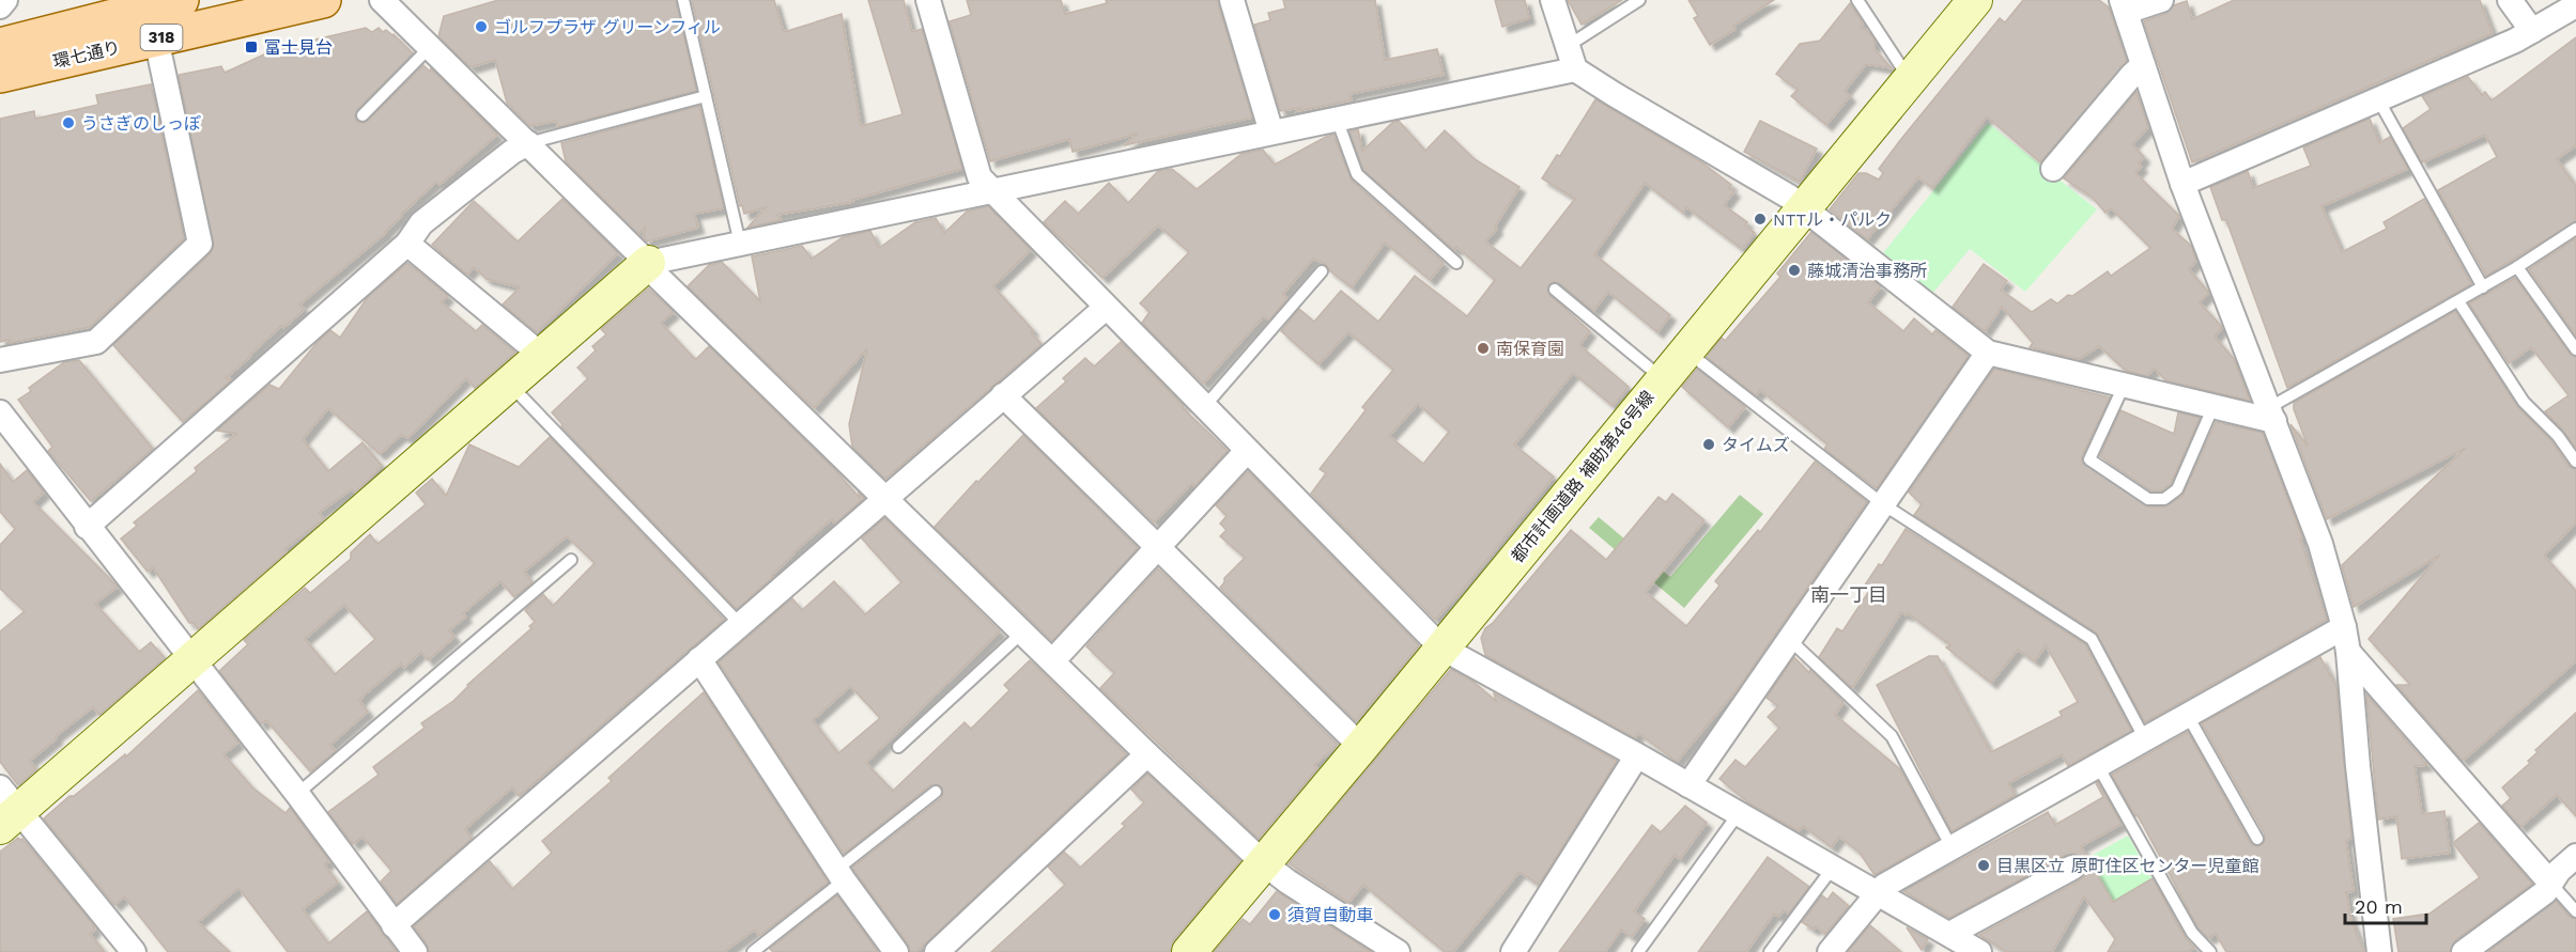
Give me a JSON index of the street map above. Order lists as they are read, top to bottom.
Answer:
{
  "streets": {
    "main road": ["318", "環七通り"],
    "street": ["都市計画道路 補助第46号線"]
  },
  "districts": ["南一丁目"],
  "places": {
    "other": [
      "ゴルフプラザ グリーンフィル",
      "うさぎのしっぽ",
      "NTTル・パルク",
      "藤城清治事務所",
      "南保育園",
      "タイムズ",
      "目黒区立 原町住区センター児童館",
      "須賀自動車"
    ],
    "transit": ["富士見台"]
  },
  "scale_bar": "20 m"
}
